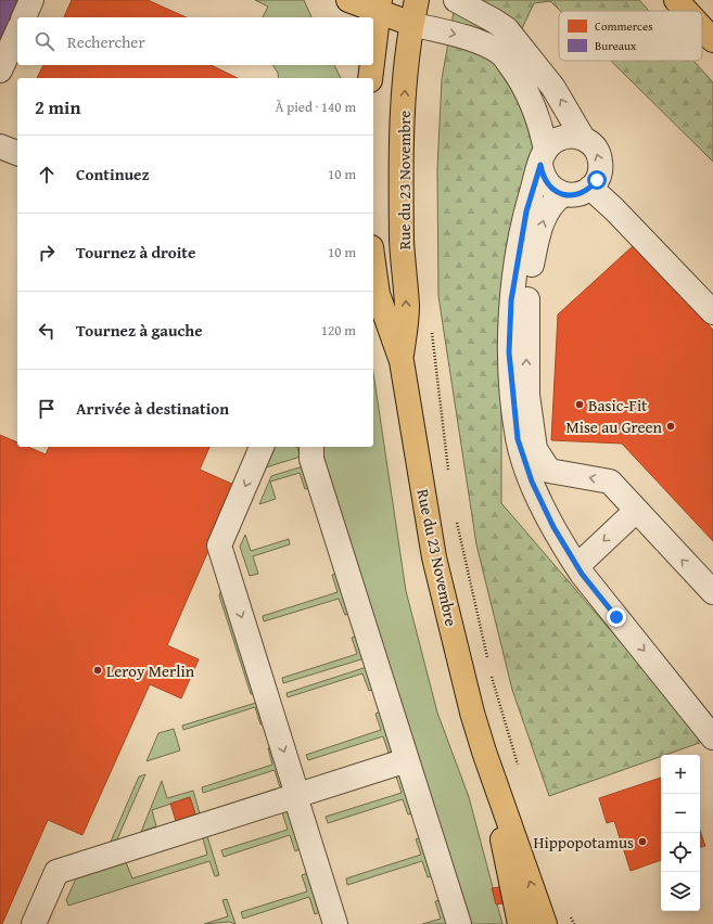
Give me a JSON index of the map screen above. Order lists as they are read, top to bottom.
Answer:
{
  "streets": {
    "main road": ["Rue du 23 Novembre"]
  },
  "places": [
    "Basic-Fit",
    "Mise au Green",
    "Leroy Merlin",
    "Hippopotamus"
  ],
  "legend": ["Commerces", "Bureaux"],
  "page": {
    "search": "Rechercher",
    "heading": ["2 min", "À pied · 140 m"],
    "list": [
      ["Continuez", "10 m"],
      ["Tournez à droite", "10 m"],
      ["Tournez à gauche", "120 m"],
      "Arrivée à destination"
    ],
    "map_buttons": ["+", "−"]
  }
}
